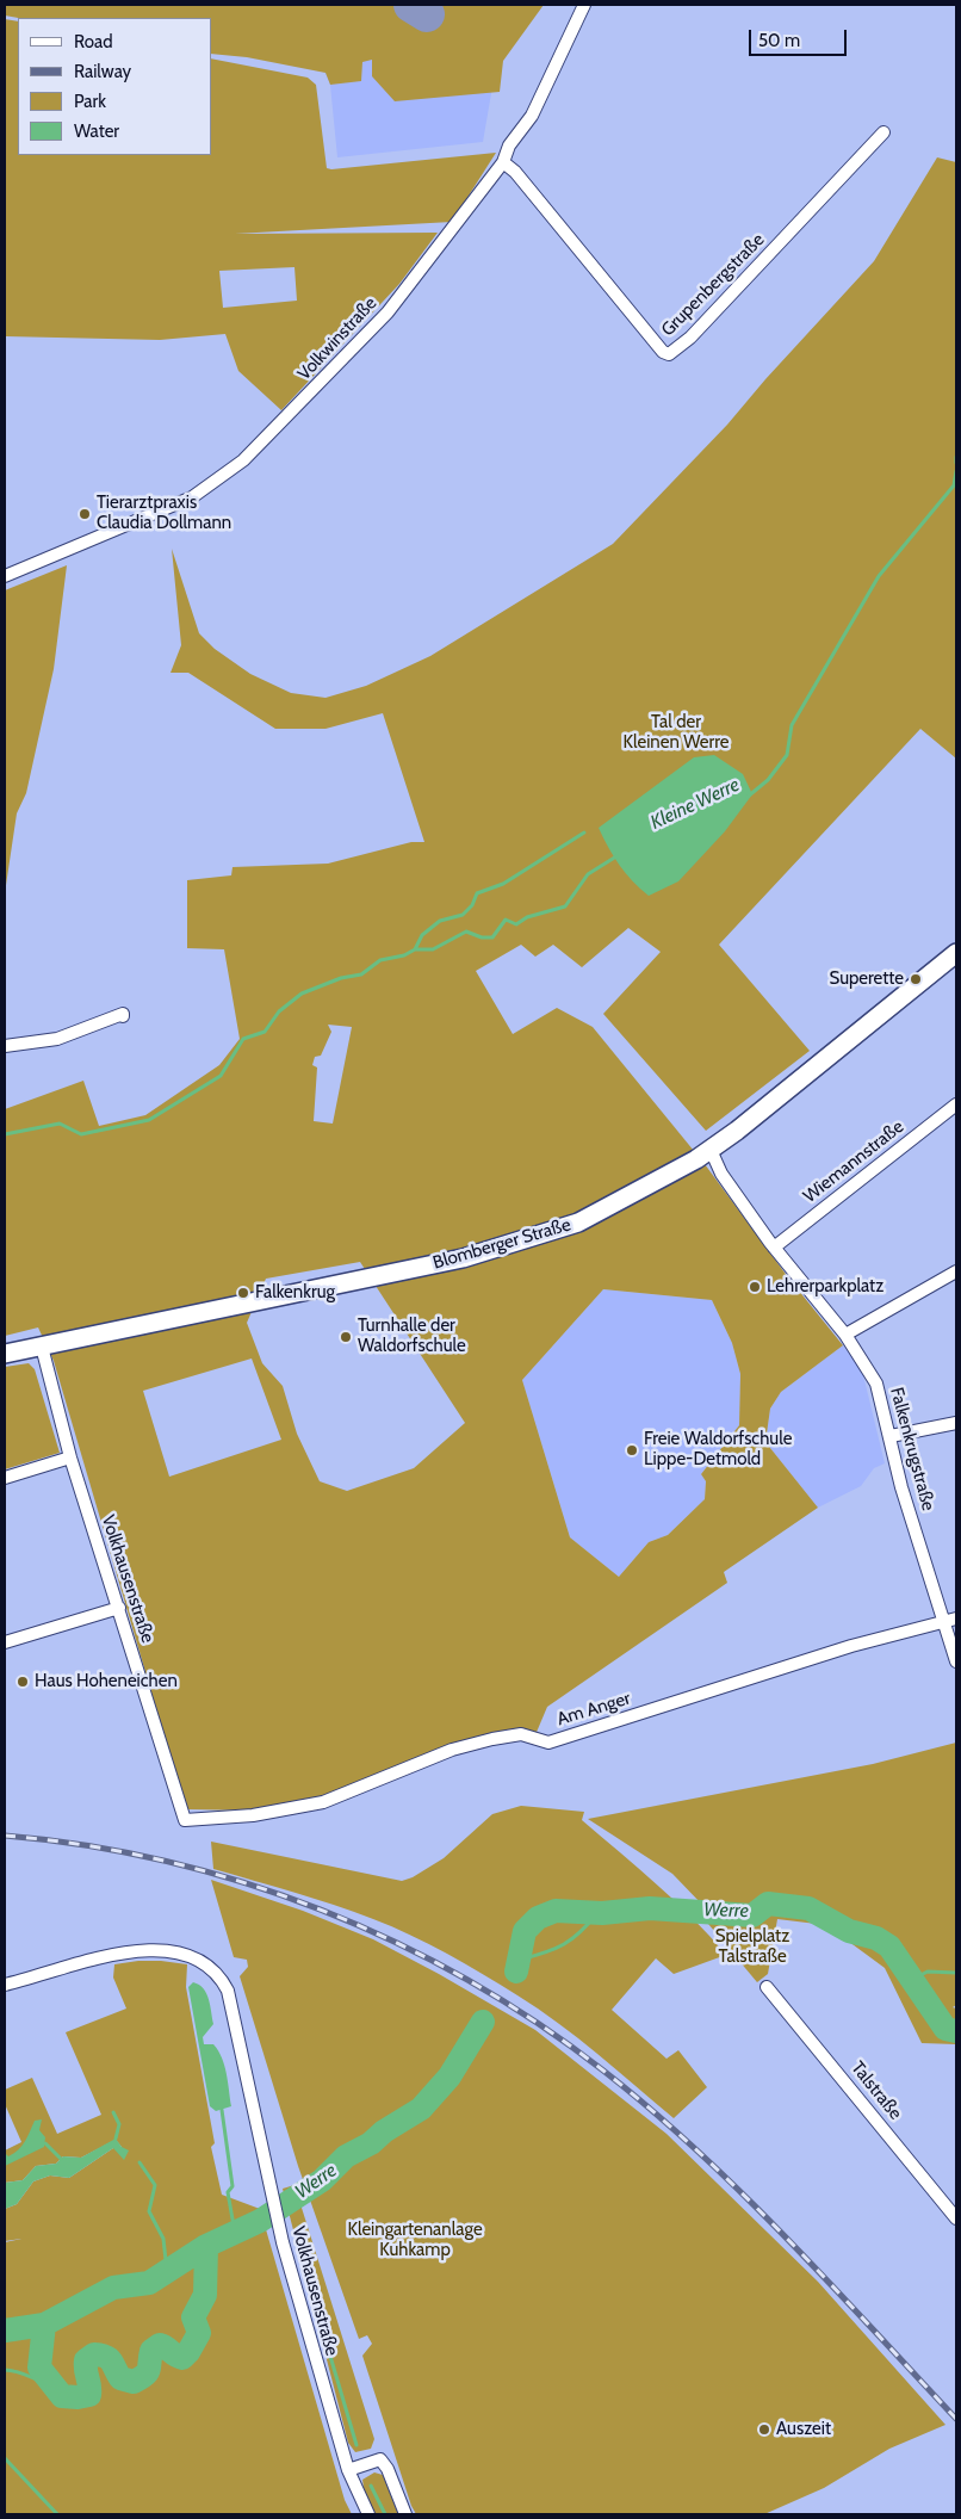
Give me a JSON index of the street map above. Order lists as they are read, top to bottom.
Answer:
{
  "streets": {
    "street": [
      "Grupenbergstraße",
      "Volkwinstraße",
      "Wiemannstraße",
      "Blomberger Straße",
      "Falkenkrugstraße",
      "Volkhausenstraße",
      "Am Anger",
      "Talstraße"
    ]
  },
  "crossings": [
    ["Grupenbergstraße", "Volkwinstraße"],
    ["Wiemannstraße", "Falkenkrugstraße"],
    ["Blomberger Straße", "Falkenkrugstraße"],
    ["Blomberger Straße", "Volkhausenstraße"],
    ["Falkenkrugstraße", "Am Anger"],
    ["Volkhausenstraße", "Am Anger"]
  ],
  "water": ["Kleine Werre", "Werre"],
  "parks": ["Tal der Kleinen Werre", "Spielplatz Talstraße", "Kleingartenanlage Kuhkamp"],
  "places": [
    "Tierarztpraxis Claudia Dollmann",
    "Superette",
    "Lehrerparkplatz",
    "Falkenkrug",
    "Turnhalle der Waldorfschule",
    "Freie Waldorfschule Lippe-Detmold",
    "Haus Hoheneichen",
    "Auszeit"
  ],
  "legend": [
    "Road",
    "Railway",
    "Park",
    "Water"
  ],
  "scale_bar": "50 m"
}
